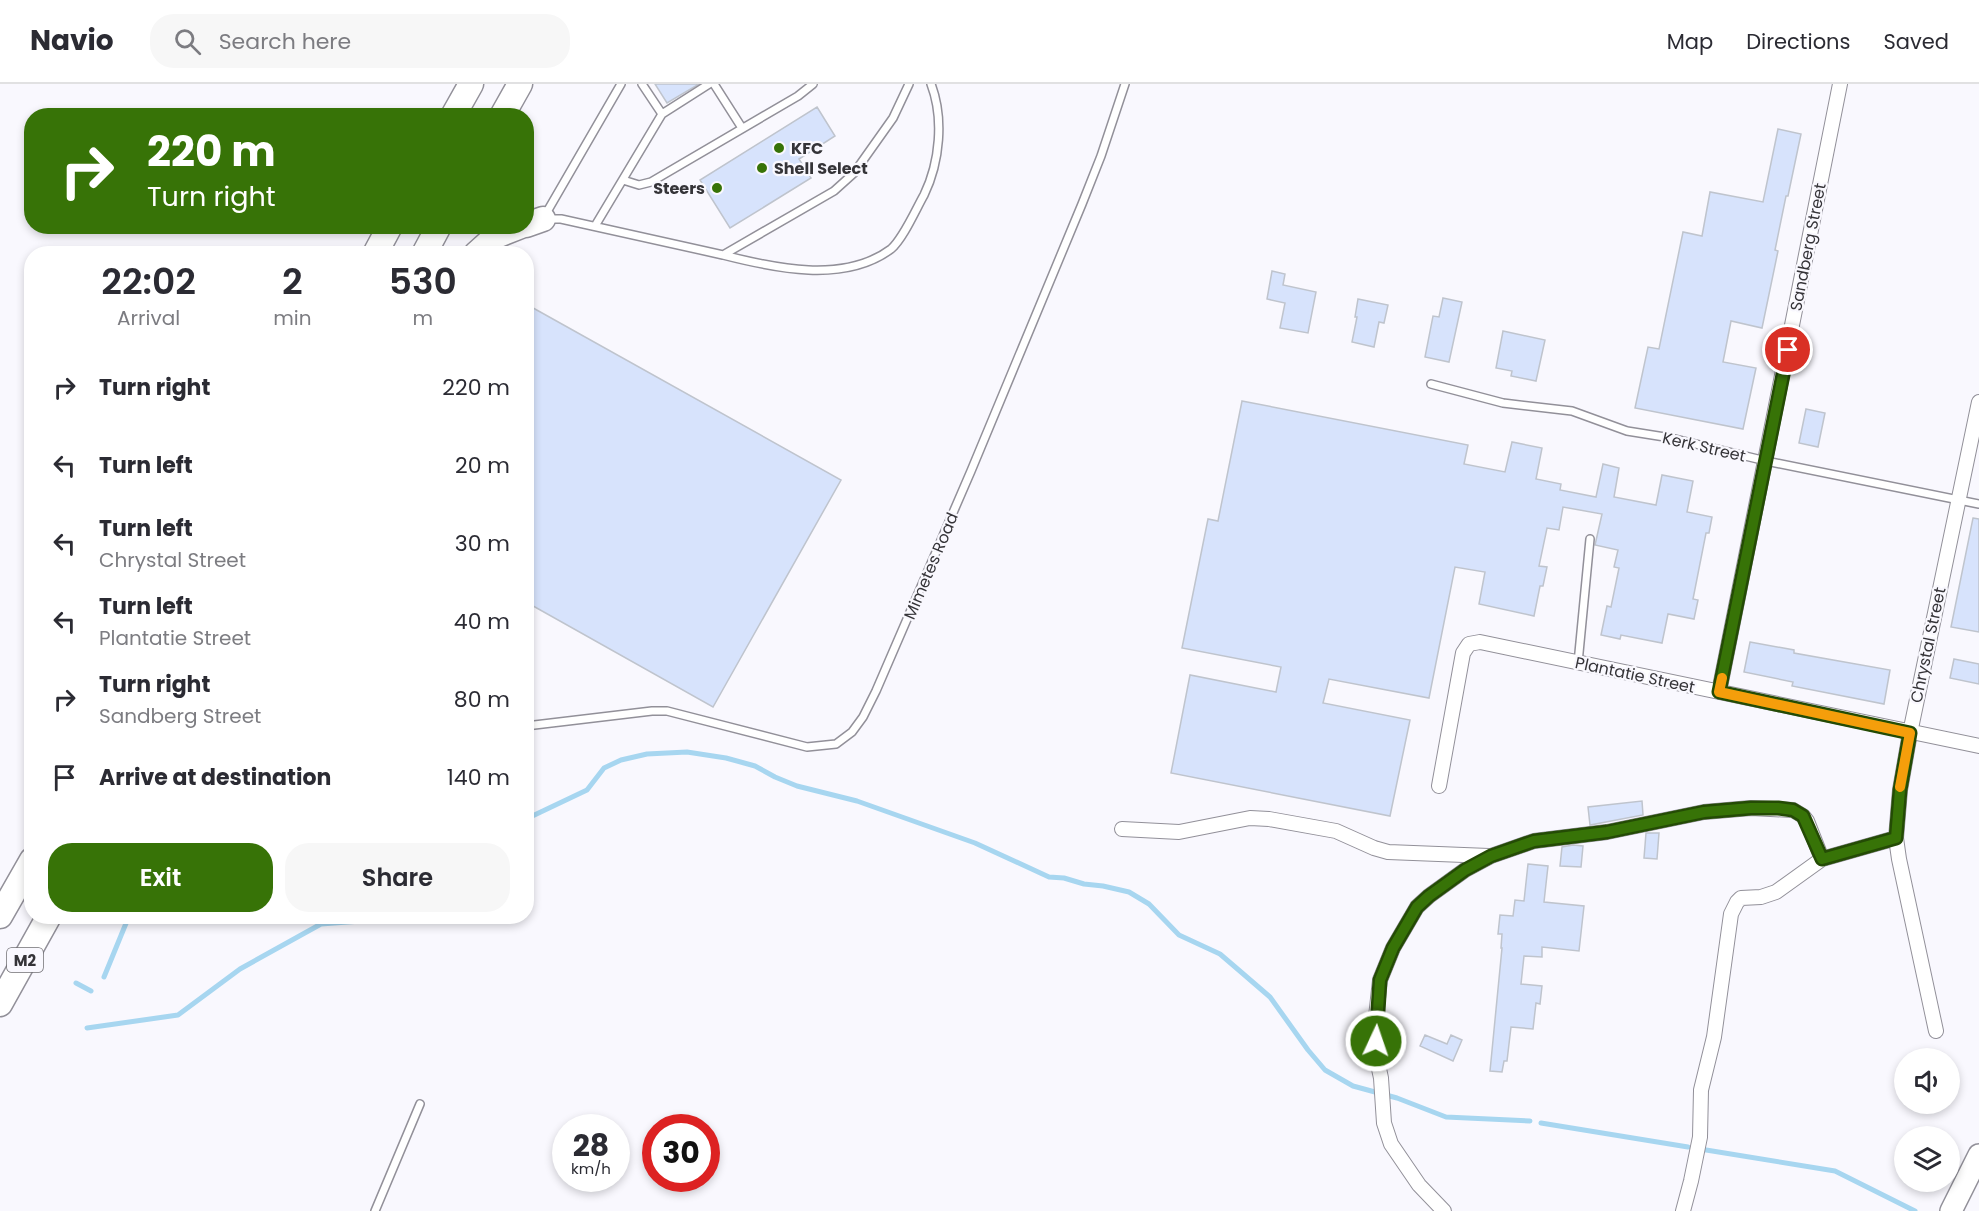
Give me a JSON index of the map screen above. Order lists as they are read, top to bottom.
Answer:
{
  "streets": {
    "highway": ["M2"],
    "street": ["Sandberg Street", "Chrystal Street", "Plantatie Street"],
    "lane": ["Kerk Street", "Mimetes Road"]
  },
  "crossings": [
    ["Sandberg Street", "Kerk Street"],
    ["Sandberg Street", "Plantatie Street"],
    ["Kerk Street", "Chrystal Street"],
    ["Chrystal Street", "Plantatie Street"]
  ],
  "places": ["KFC", "Shell Select", "Steers"],
  "page": {
    "header": "Navio",
    "search": "Search here",
    "nav": ["Map", "Directions", "Saved"],
    "turn": ["220 m", "Turn right"],
    "eta": [
      "22:02",
      "Arrival",
      "2",
      "min",
      "530",
      "m"
    ],
    "list": [
      {
        "name": "Turn right",
        "value": "220 m"
      },
      {
        "name": "Turn left",
        "value": "20 m"
      },
      {
        "name": "Turn left",
        "note": "Chrystal Street",
        "value": "30 m"
      },
      {
        "name": "Turn left",
        "note": "Plantatie Street",
        "value": "40 m"
      },
      {
        "name": "Turn right",
        "note": "Sandberg Street",
        "value": "80 m"
      },
      {
        "name": "Arrive at destination",
        "value": "140 m"
      }
    ],
    "buttons": ["Exit", "Share"],
    "speed": "28 km/h",
    "limit": "30"
  }
}
